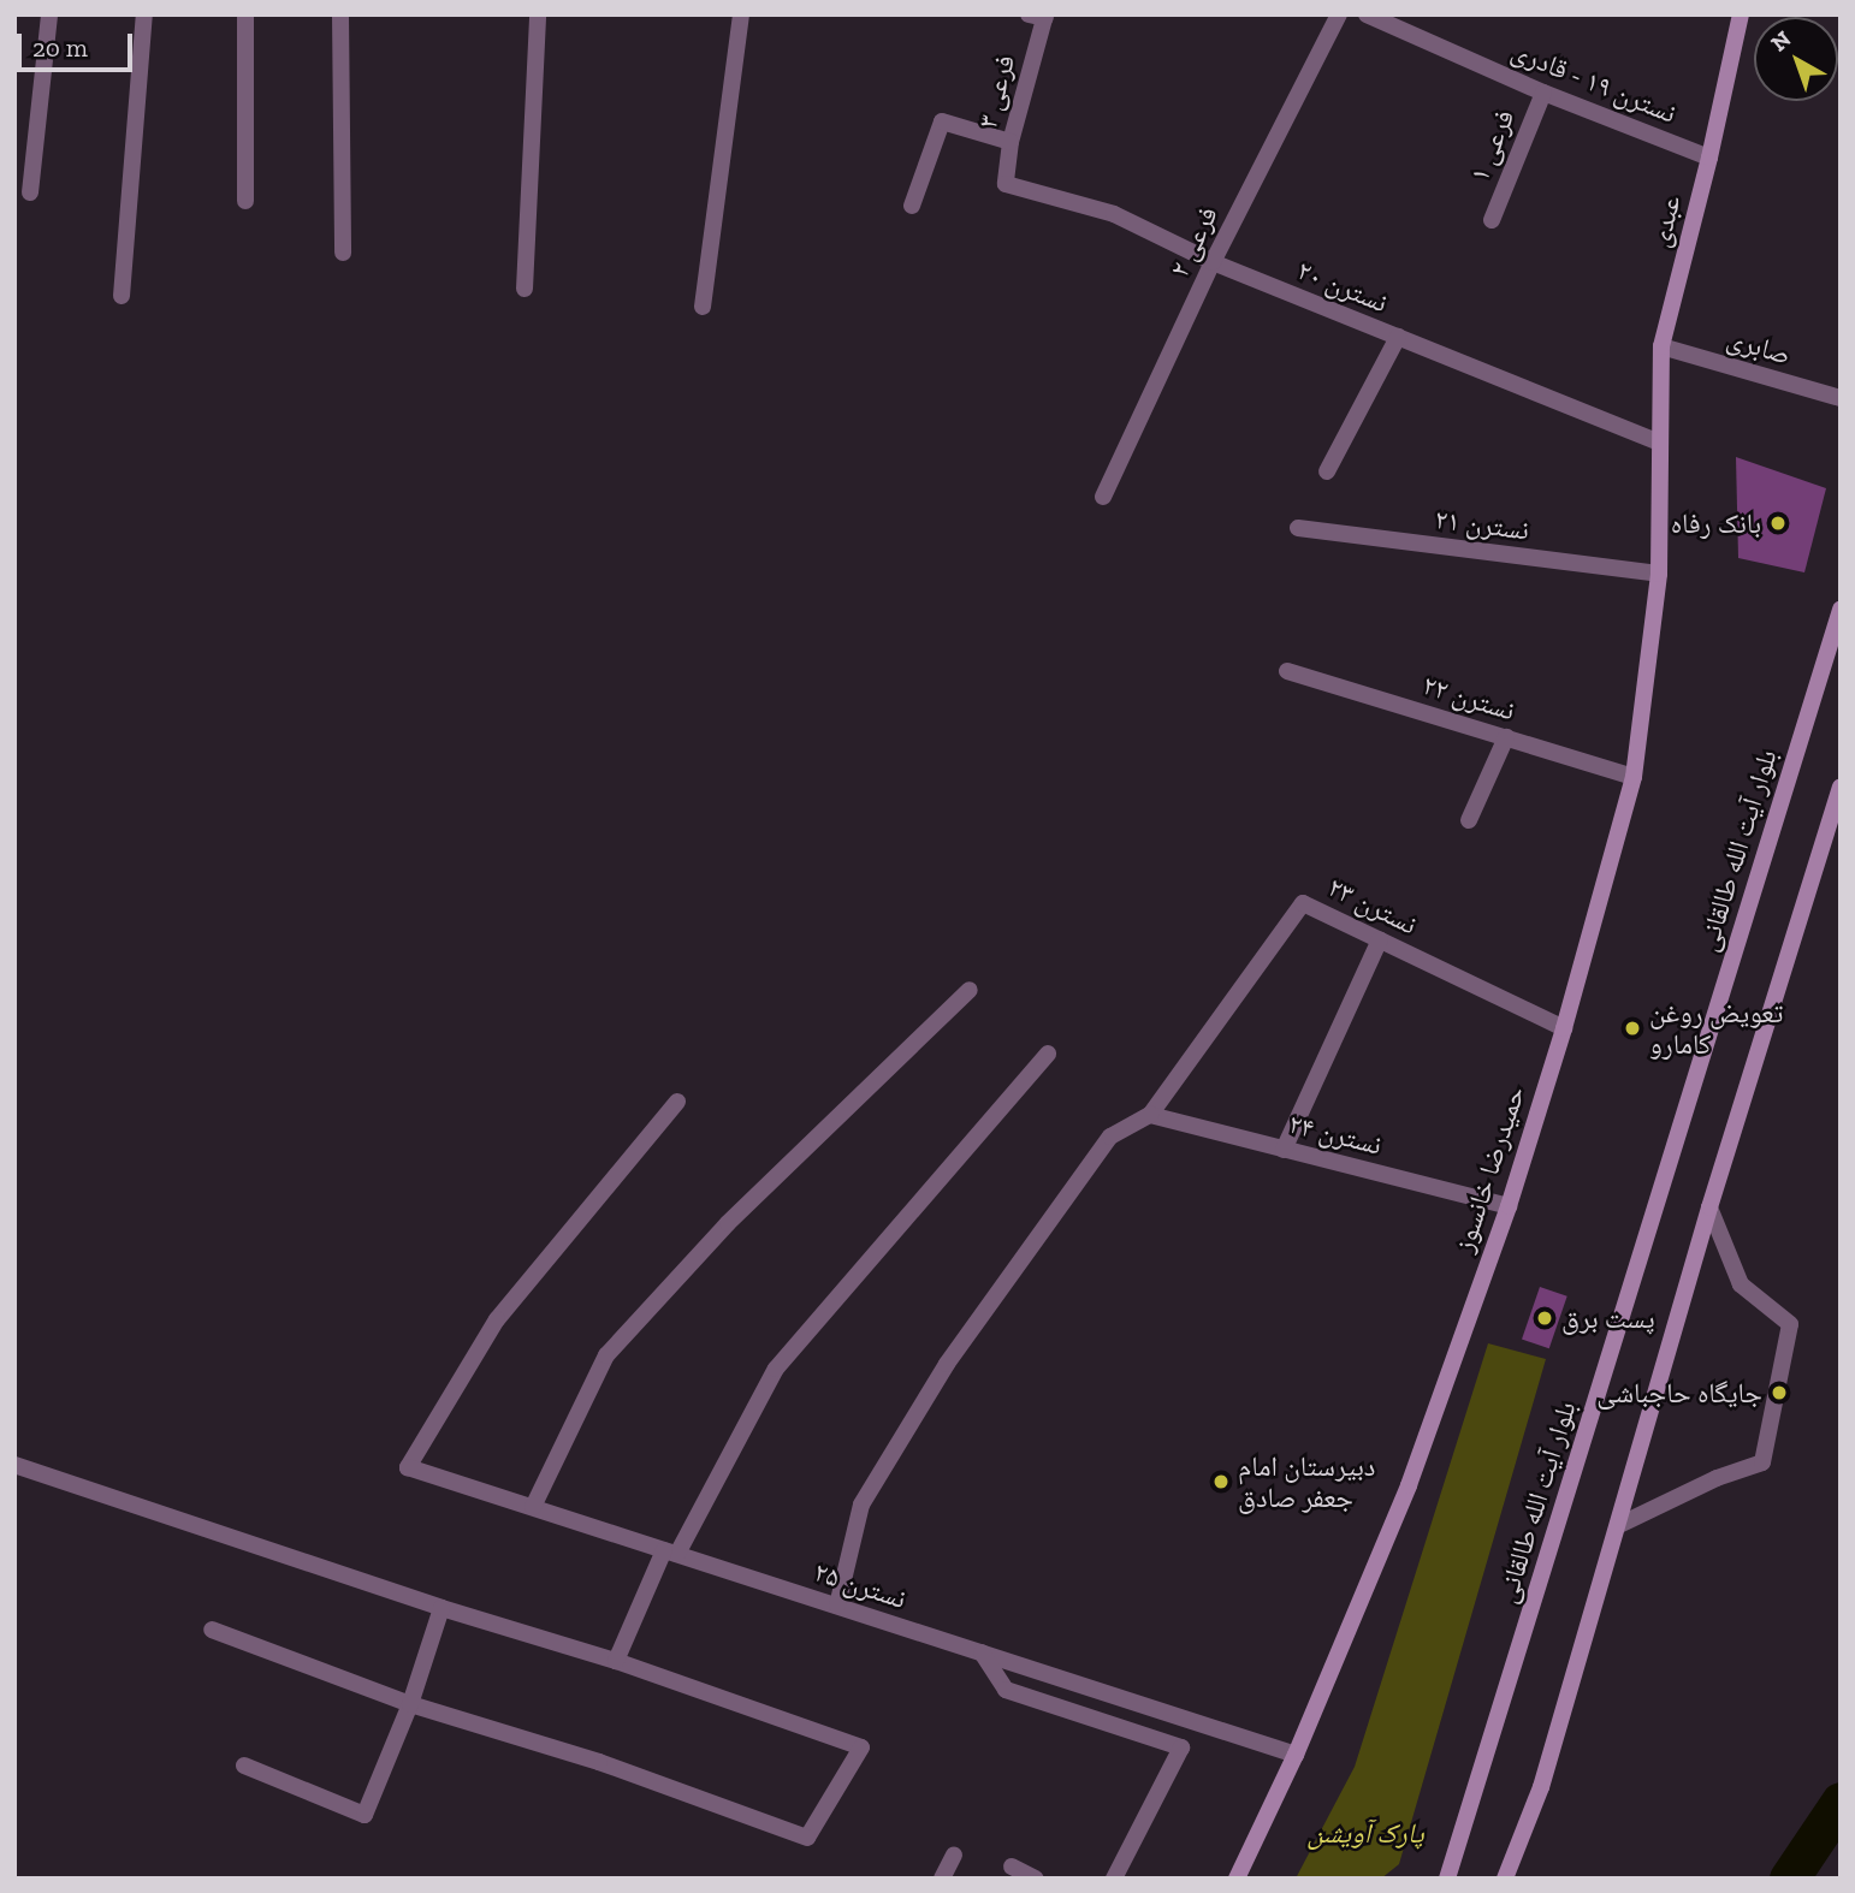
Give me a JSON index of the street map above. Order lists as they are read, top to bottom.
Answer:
{
  "streets": {
    "main road": ["عبدی", "بلوار آیت الله طالقانی", "حمیدرضا خانسوز"],
    "street": [
      "نسترن ۱۹ - قادری",
      "فرعی ۳",
      "فرعی ۱",
      "فرعی ۲",
      "نسترن ۲۰",
      "صابری",
      "نسترن ۲۱",
      "نسترن ۲۲",
      "نسترن ۲۳",
      "نسترن ۲۴",
      "نسترن ۲۵"
    ]
  },
  "crossings": [
    ["نسترن ۱۹ - قادری", "فرعی ۱"],
    ["نسترن ۱۹ - قادری", "عبدی"],
    ["فرعی ۳", "نسترن ۲۰"],
    ["عبدی", "نسترن ۲۰"],
    ["عبدی", "صابری"],
    ["عبدی", "حمیدرضا خانسوز"],
    ["فرعی ۲", "نسترن ۲۰"],
    ["نسترن ۲۰", "حمیدرضا خانسوز"],
    ["نسترن ۲۱", "حمیدرضا خانسوز"],
    ["نسترن ۲۲", "حمیدرضا خانسوز"],
    ["نسترن ۲۳", "نسترن ۲۴"],
    ["نسترن ۲۳", "حمیدرضا خانسوز"],
    ["نسترن ۲۴", "حمیدرضا خانسوز"],
    ["حمیدرضا خانسوز", "نسترن ۲۵"]
  ],
  "parks": ["پارک آویشن"],
  "places": [
    "بانک رفاه",
    "تعویض روغن کامارو",
    "پست برق",
    "جایگاه حاجباشی",
    "دبیرستان امام جعفر صادق"
  ],
  "scale_bar": "20 m",
  "north": "top left"
}
